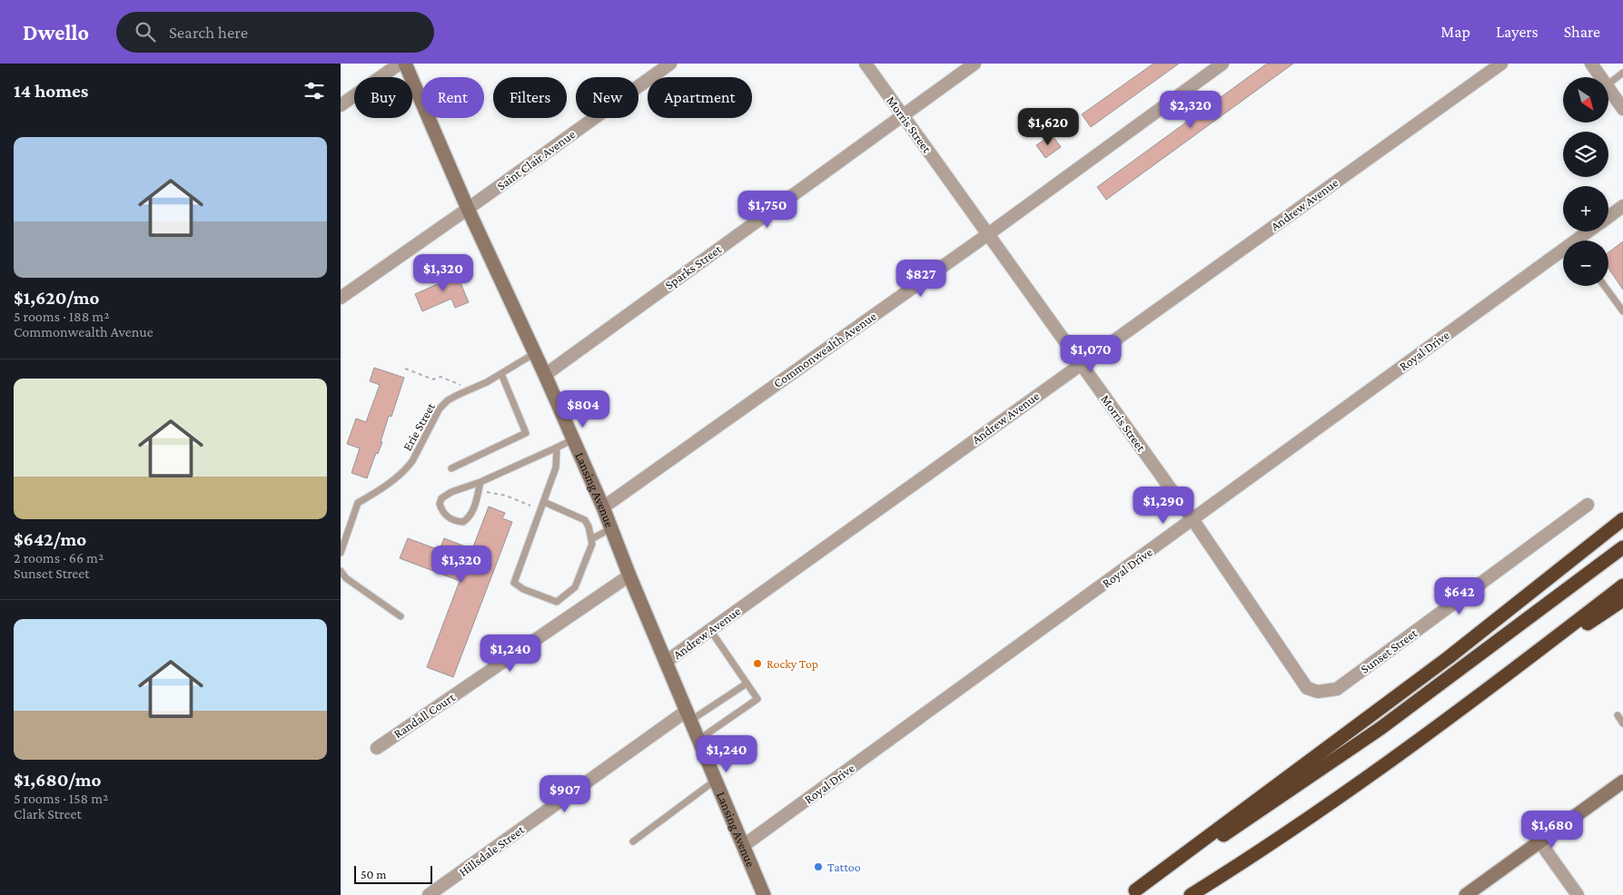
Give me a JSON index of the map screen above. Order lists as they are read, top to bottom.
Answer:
{
  "streets": {
    "main road": ["Lansing Avenue"],
    "street": [
      "Morris Street",
      "Saint Clair Avenue",
      "Andrew Avenue",
      "Sparks Street",
      "Commonwealth Avenue",
      "Royal Drive",
      "Sunset Street",
      "Randall Court",
      "Hillsdale Street"
    ],
    "lane": ["Erie Street"]
  },
  "crossings": [
    ["Morris Street", "Andrew Avenue"],
    ["Morris Street", "Sparks Street"],
    ["Morris Street", "Commonwealth Avenue"],
    ["Morris Street", "Royal Drive"],
    ["Morris Street", "Sunset Street"],
    ["Saint Clair Avenue", "Lansing Avenue"],
    ["Andrew Avenue", "Lansing Avenue"],
    ["Sparks Street", "Lansing Avenue"],
    ["Commonwealth Avenue", "Lansing Avenue"],
    ["Royal Drive", "Lansing Avenue"],
    ["Erie Street", "Lansing Avenue"],
    ["Lansing Avenue", "Randall Court"],
    ["Lansing Avenue", "Hillsdale Street"]
  ],
  "places": ["Rocky Top", "Tattoo"],
  "scale_bar": "50 m",
  "north": "bottom right",
  "page": {
    "header": "Dwello",
    "search": "Search here",
    "nav": ["Map", "Layers", "Share"],
    "heading": "14 homes",
    "map_buttons": ["+", "−"],
    "chip": [
      "Buy",
      "Rent",
      "Filters",
      "New",
      "Apartment"
    ],
    "price": [
      "$2,320",
      "$1,620",
      "$1,750",
      "$1,320",
      "$827",
      "$1,070",
      "$804",
      "$1,290",
      "$1,320",
      "$642",
      "$1,240",
      "$1,240",
      "$907",
      "$1,680"
    ],
    "list": [
      {
        "name": "$1,620/mo",
        "note": "5 rooms · 188 m² · Commonwealth Avenue"
      },
      {
        "name": "$642/mo",
        "note": "2 rooms · 66 m² · Sunset Street"
      },
      {
        "name": "$1,680/mo",
        "note": "5 rooms · 158 m² · Clark Street"
      }
    ],
    "scale": "50 m"
  }
}
